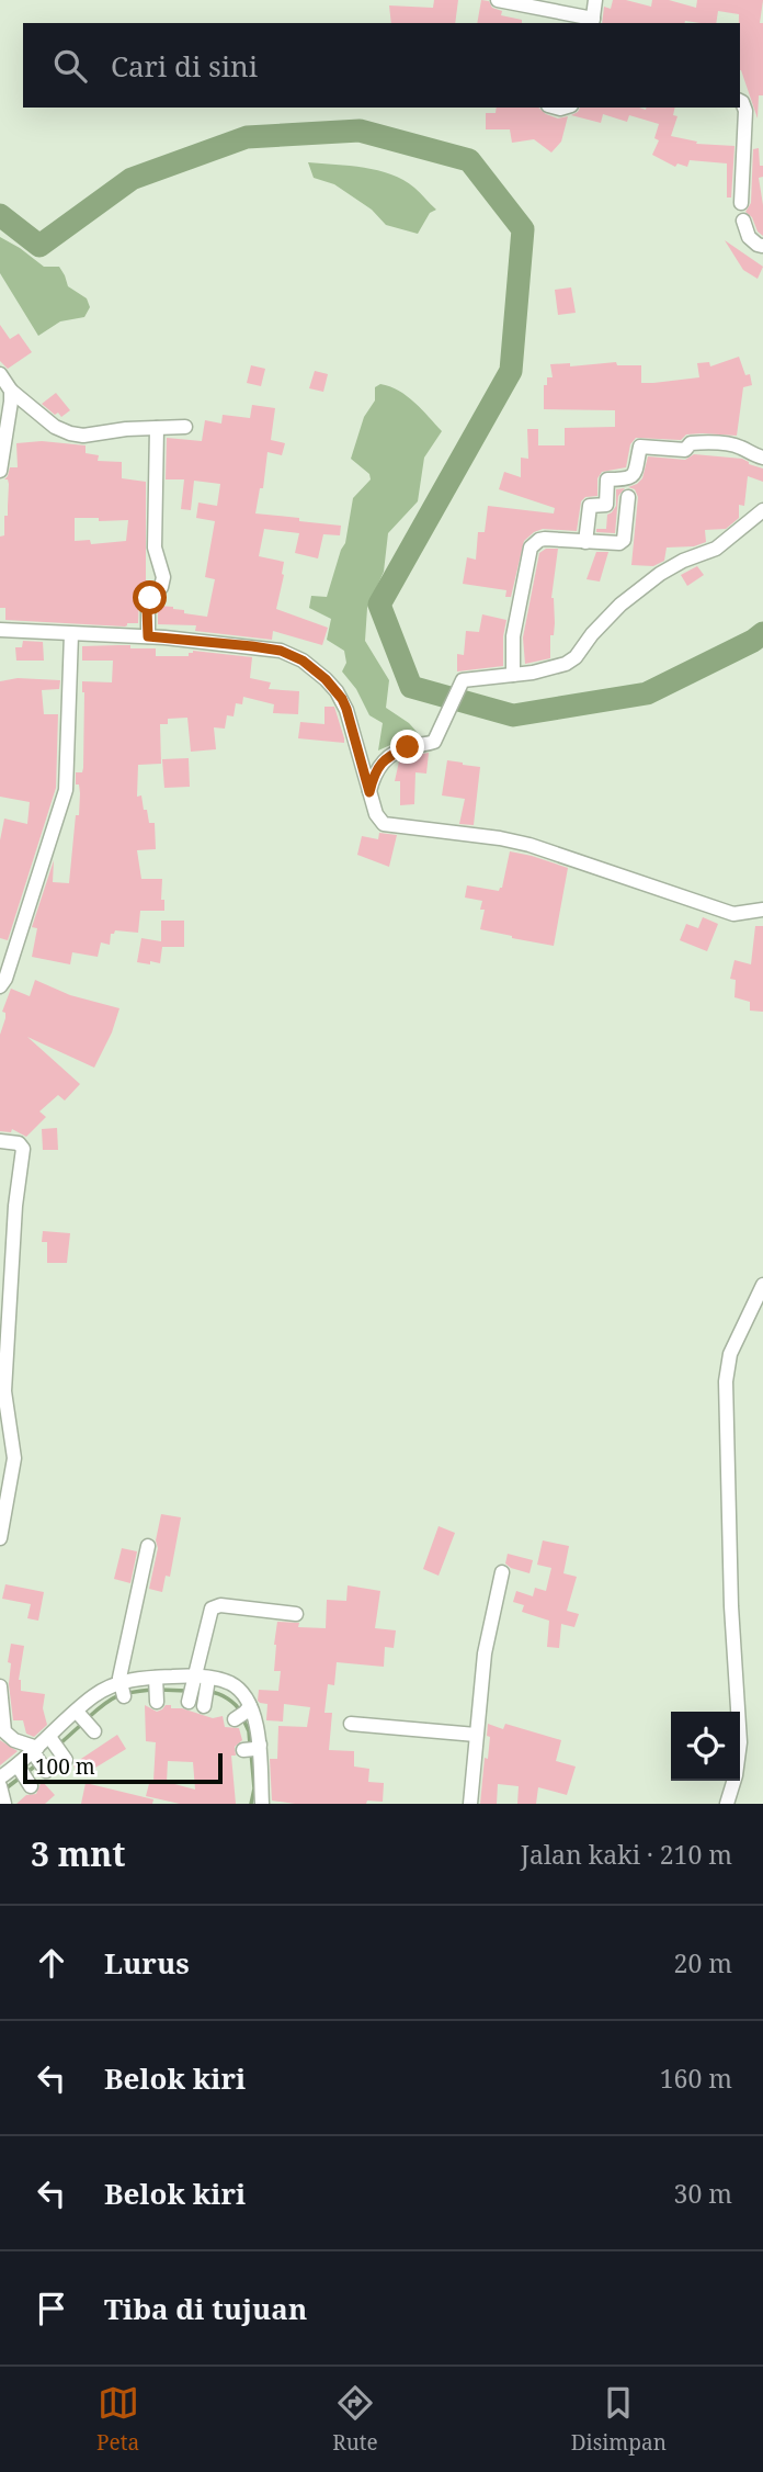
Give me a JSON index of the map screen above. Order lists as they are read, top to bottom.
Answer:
{
  "scale_bar": "100 m",
  "page": {
    "search": "Cari di sini",
    "scale": "100 m",
    "heading": ["3 mnt", "Jalan kaki · 210 m"],
    "list": [
      ["Lurus", "20 m"],
      ["Belok kiri", "160 m"],
      ["Belok kiri", "30 m"],
      "Tiba di tujuan"
    ],
    "nav": ["Peta", "Rute", "Disimpan"]
  }
}
